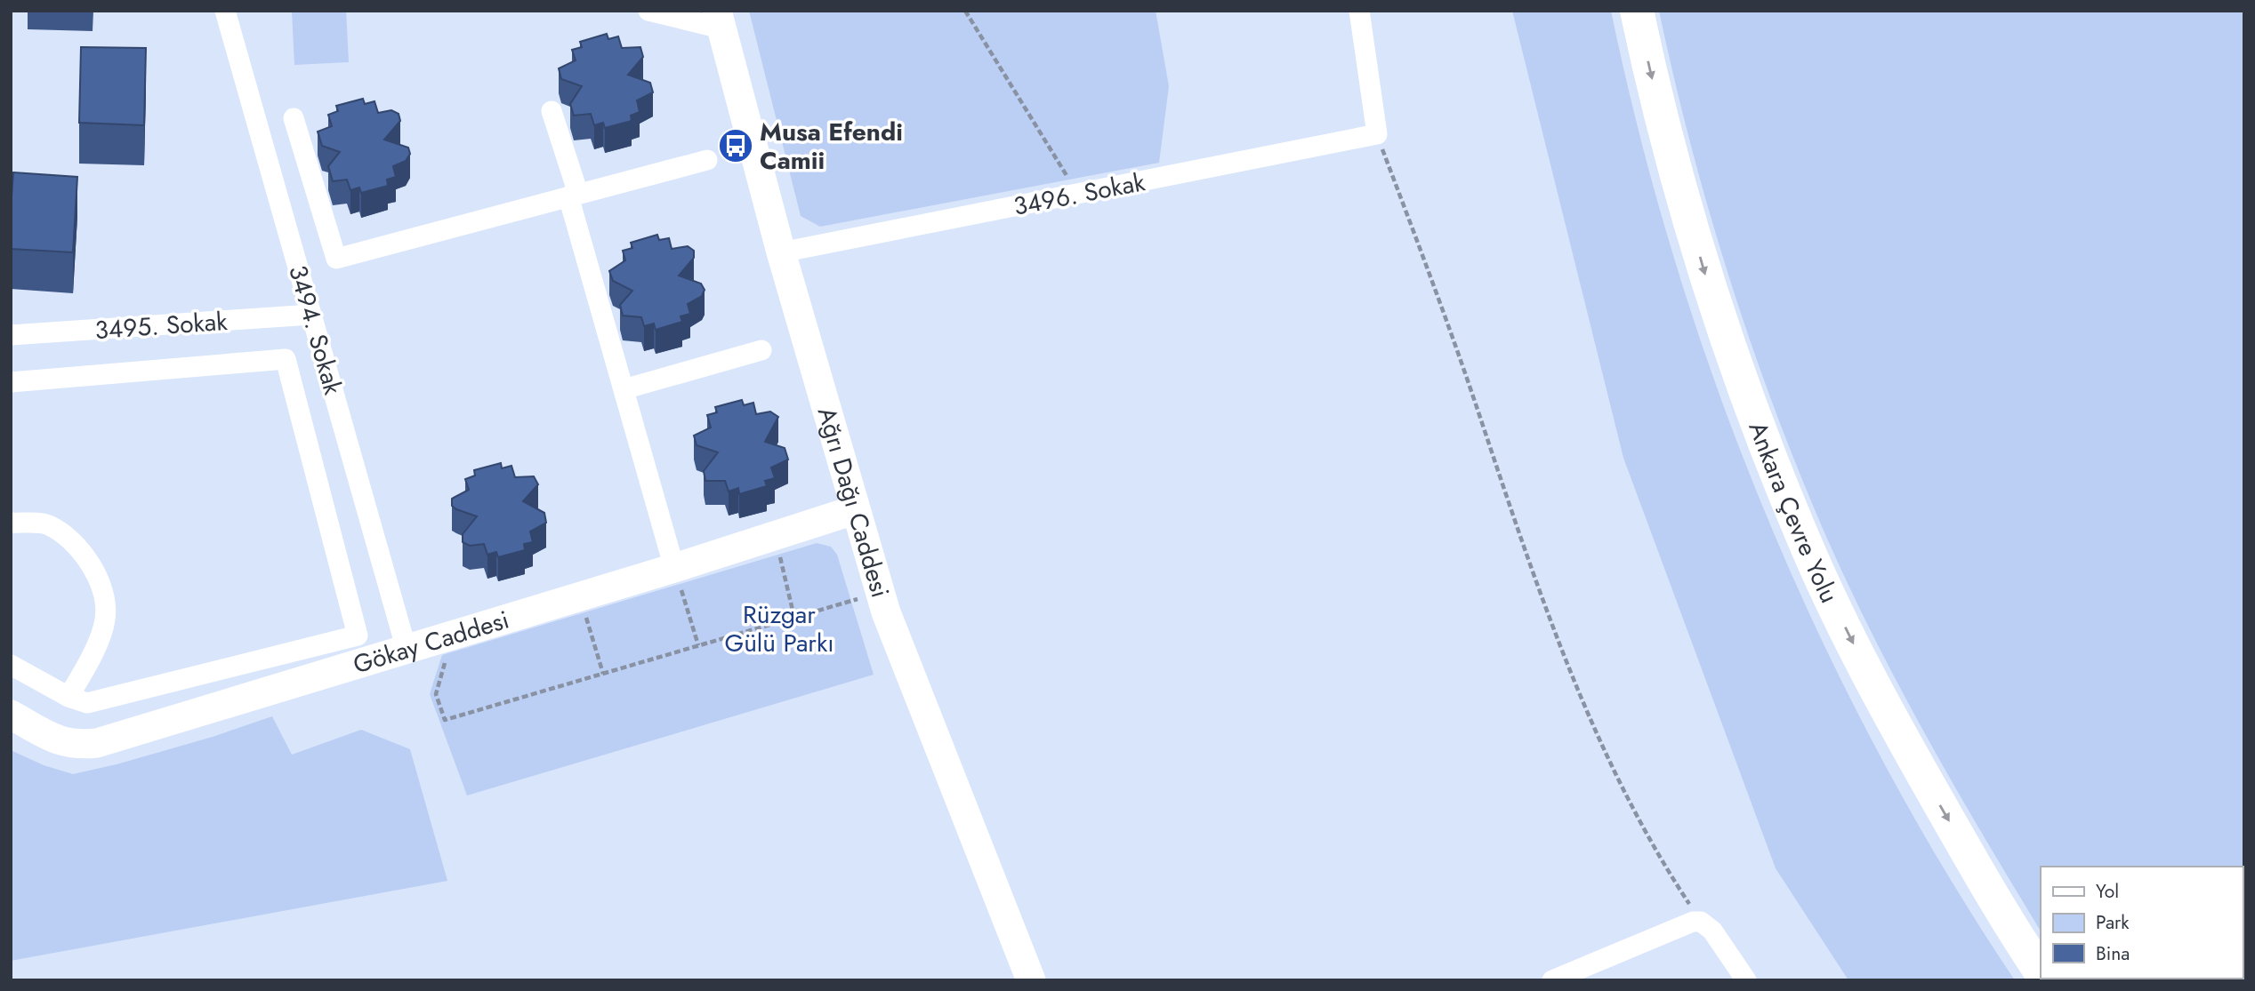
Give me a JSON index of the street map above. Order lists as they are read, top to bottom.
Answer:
{
  "streets": {
    "highway": ["Ankara Çevre Yolu"],
    "main road": ["Ağrı Dağı Caddesi", "Gökay Caddesi"],
    "street": ["3496. Sokak", "3495. Sokak", "3494. Sokak"]
  },
  "crossings": [
    ["3496. Sokak", "Ağrı Dağı Caddesi"],
    ["3495. Sokak", "3494. Sokak"],
    ["3494. Sokak", "Gökay Caddesi"],
    ["Ağrı Dağı Caddesi", "Gökay Caddesi"]
  ],
  "one_way": ["Ankara Çevre Yolu"],
  "parks": ["Rüzgar Gülü Parkı"],
  "places": {
    "bus stop": ["Musa Efendi Camii"]
  },
  "legend": ["Yol", "Park", "Bina"]
}
